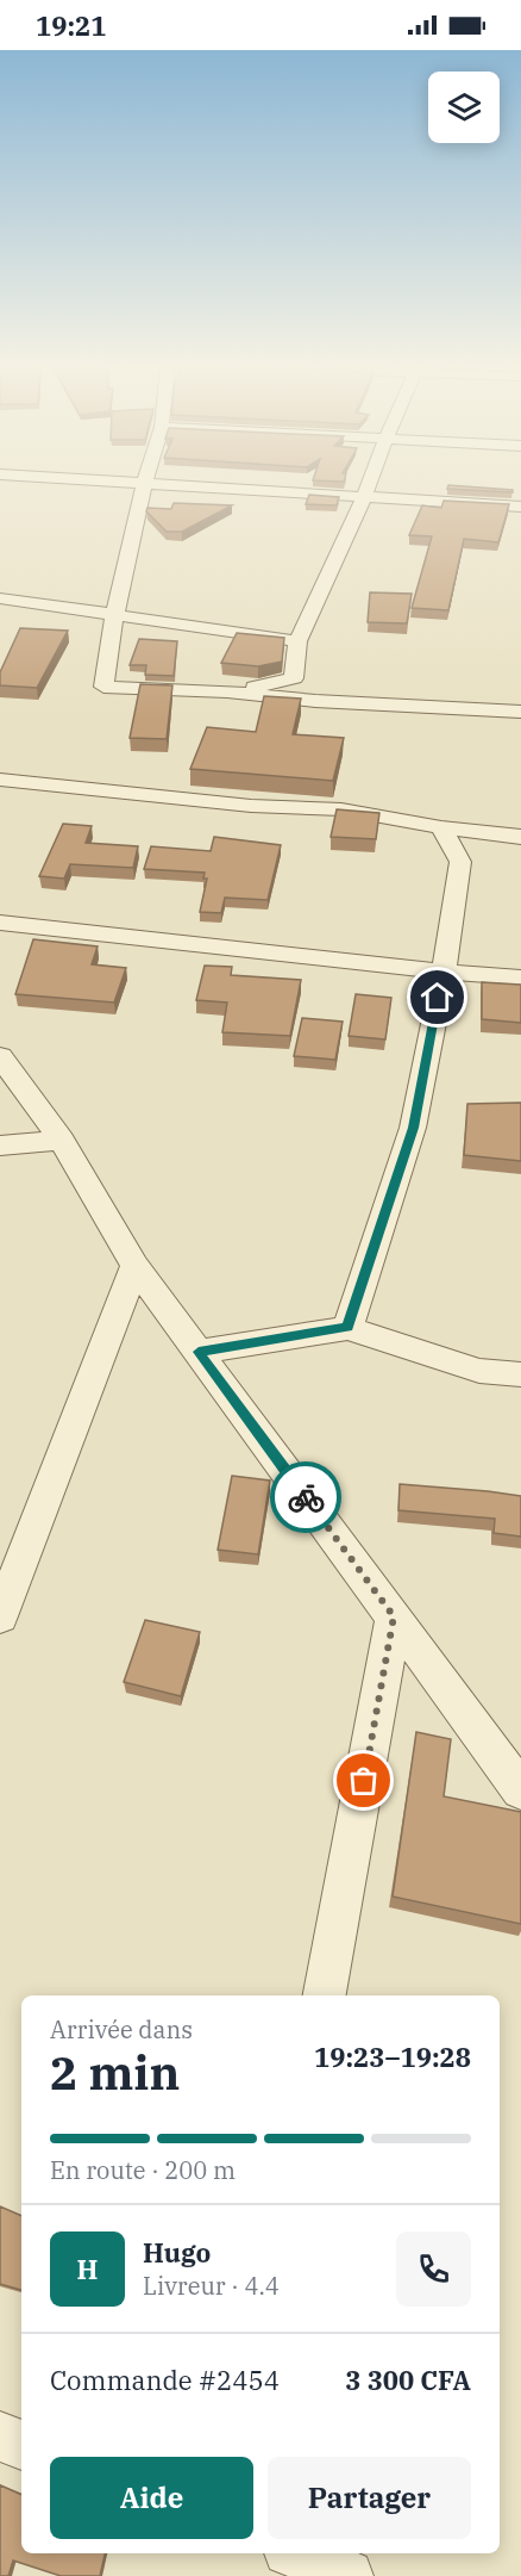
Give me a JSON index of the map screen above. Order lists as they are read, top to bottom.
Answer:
{
  "page": {
    "status": "19:21",
    "heading": ["2 min", "Arrivée dans", "19:23–19:28"],
    "panel": [
      "Hugo",
      "Livreur · 4.4",
      "Commande #2454",
      "3 300 CFA"
    ],
    "bar": "En route · 200 m",
    "round": "H",
    "buttons": ["Aide", "Partager"]
  }
}
